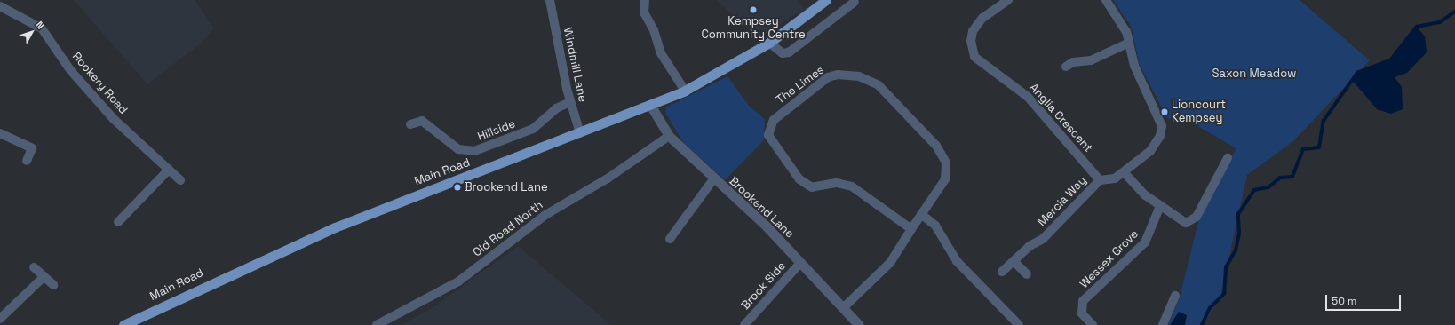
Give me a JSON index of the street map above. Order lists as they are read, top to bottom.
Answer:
{
  "streets": {
    "main road": ["Main Road"],
    "street": [
      "Windmill Lane",
      "Rookery Road",
      "The Limes",
      "Anglia Crescent",
      "Hillside",
      "Mercia Way",
      "Brookend Lane",
      "Old Road North",
      "Wessex Grove",
      "Brook Side"
    ]
  },
  "crossings": [
    ["Windmill Lane", "Hillside"],
    ["Windmill Lane", "Main Road"],
    ["The Limes", "Brookend Lane"],
    ["Anglia Crescent", "Mercia Way"],
    ["Main Road", "Brookend Lane"],
    ["Brookend Lane", "Old Road North"],
    ["Brookend Lane", "Brook Side"]
  ],
  "parks": ["Saxon Meadow"],
  "places": ["Kempsey Community Centre", "Lioncourt Kempsey", "Brookend Lane"],
  "scale_bar": "50 m",
  "north": "top right"
}
